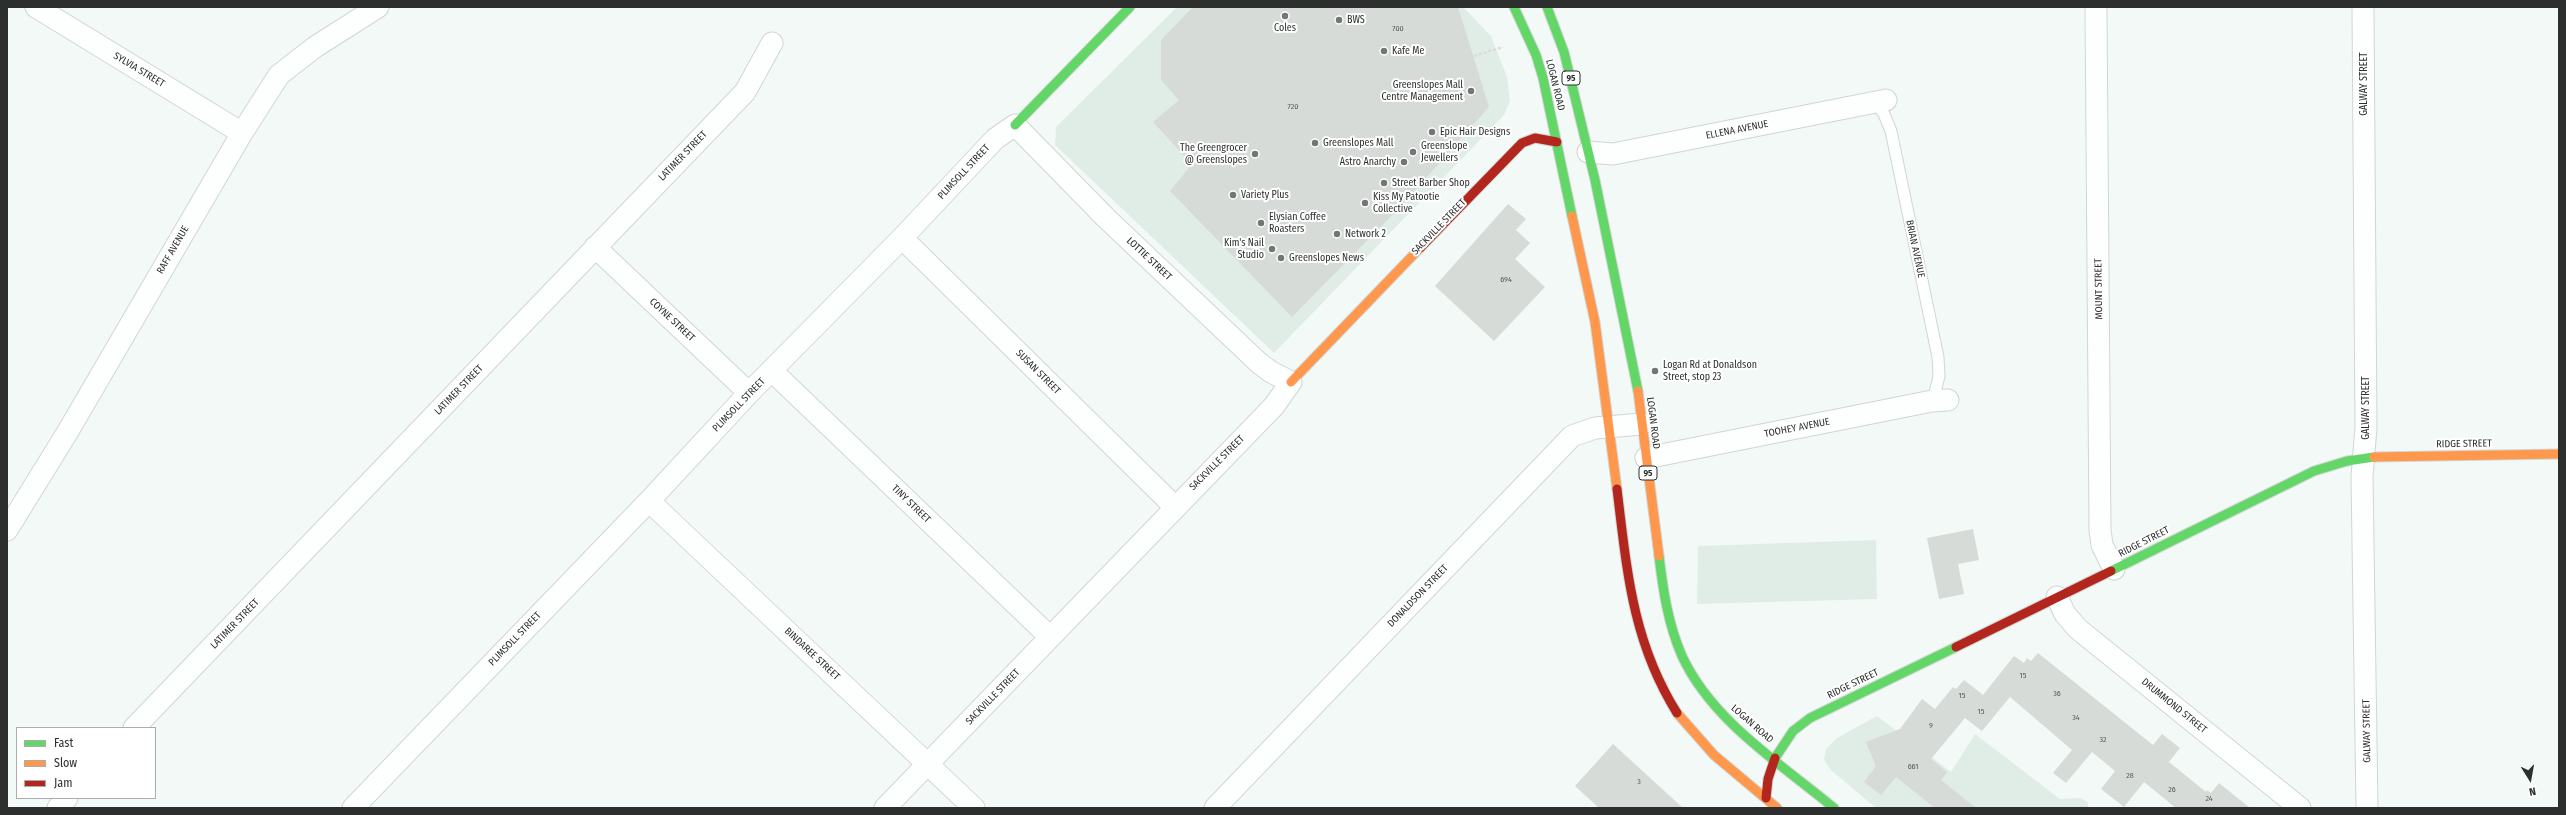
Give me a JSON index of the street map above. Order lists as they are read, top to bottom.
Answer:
{
  "streets": {
    "main road": [
      "95",
      "LOGAN ROAD",
      "PLIMSOLL STREET",
      "SACKVILLE STREET",
      "RIDGE STREET"
    ],
    "street": [
      "SYLVIA STREET",
      "GALWAY STREET",
      "ELLENA AVENUE",
      "LATIMER STREET",
      "RAFF AVENUE",
      "LOTTIE STREET",
      "MOUNT STREET",
      "COYNE STREET",
      "SUSAN STREET",
      "TOOHEY AVENUE",
      "TINY STREET",
      "DONALDSON STREET",
      "BINDAREE STREET",
      "DRUMMOND STREET"
    ],
    "lane": ["BRIAN AVENUE"]
  },
  "crossings": [
    ["SYLVIA STREET", "RAFF AVENUE"],
    ["GALWAY STREET", "RIDGE STREET"],
    ["LOGAN ROAD", "ELLENA AVENUE"],
    ["LOGAN ROAD", "SACKVILLE STREET"],
    ["LOGAN ROAD", "TOOHEY AVENUE"],
    ["LOGAN ROAD", "RIDGE STREET"],
    ["LOGAN ROAD", "DONALDSON STREET"],
    ["ELLENA AVENUE", "BRIAN AVENUE"],
    ["LATIMER STREET", "COYNE STREET"],
    ["PLIMSOLL STREET", "LOTTIE STREET"],
    ["PLIMSOLL STREET", "COYNE STREET"],
    ["PLIMSOLL STREET", "SUSAN STREET"],
    ["PLIMSOLL STREET", "TINY STREET"],
    ["PLIMSOLL STREET", "BINDAREE STREET"],
    ["SACKVILLE STREET", "LOTTIE STREET"],
    ["SACKVILLE STREET", "SUSAN STREET"],
    ["SACKVILLE STREET", "TINY STREET"],
    ["SACKVILLE STREET", "BINDAREE STREET"],
    ["BRIAN AVENUE", "TOOHEY AVENUE"],
    ["MOUNT STREET", "RIDGE STREET"],
    ["RIDGE STREET", "DRUMMOND STREET"]
  ],
  "places": [
    "Coles",
    "BWS",
    "Kafe Me",
    "Greenslopes Mall Centre Management",
    "Epic Hair Designs",
    "Greenslopes Mall",
    "Greenslope Jewellers",
    "The Greengrocer @ Greenslopes",
    "Astro Anarchy",
    "Street Barber Shop",
    "Variety Plus",
    "Kiss My Patootie Collective",
    "Elysian Coffee Roasters",
    "Network 2",
    "Kim's Nail Studio",
    "Greenslopes News",
    "Logan Rd at Donaldson Street, stop 23"
  ],
  "house_numbers": [
    "700",
    "720",
    "694",
    "15",
    "36",
    "15",
    "15",
    "34",
    "9",
    "32",
    "661",
    "28",
    "3",
    "26",
    "24"
  ],
  "legend": ["Fast", "Slow", "Jam"],
  "north": "bottom"
}
